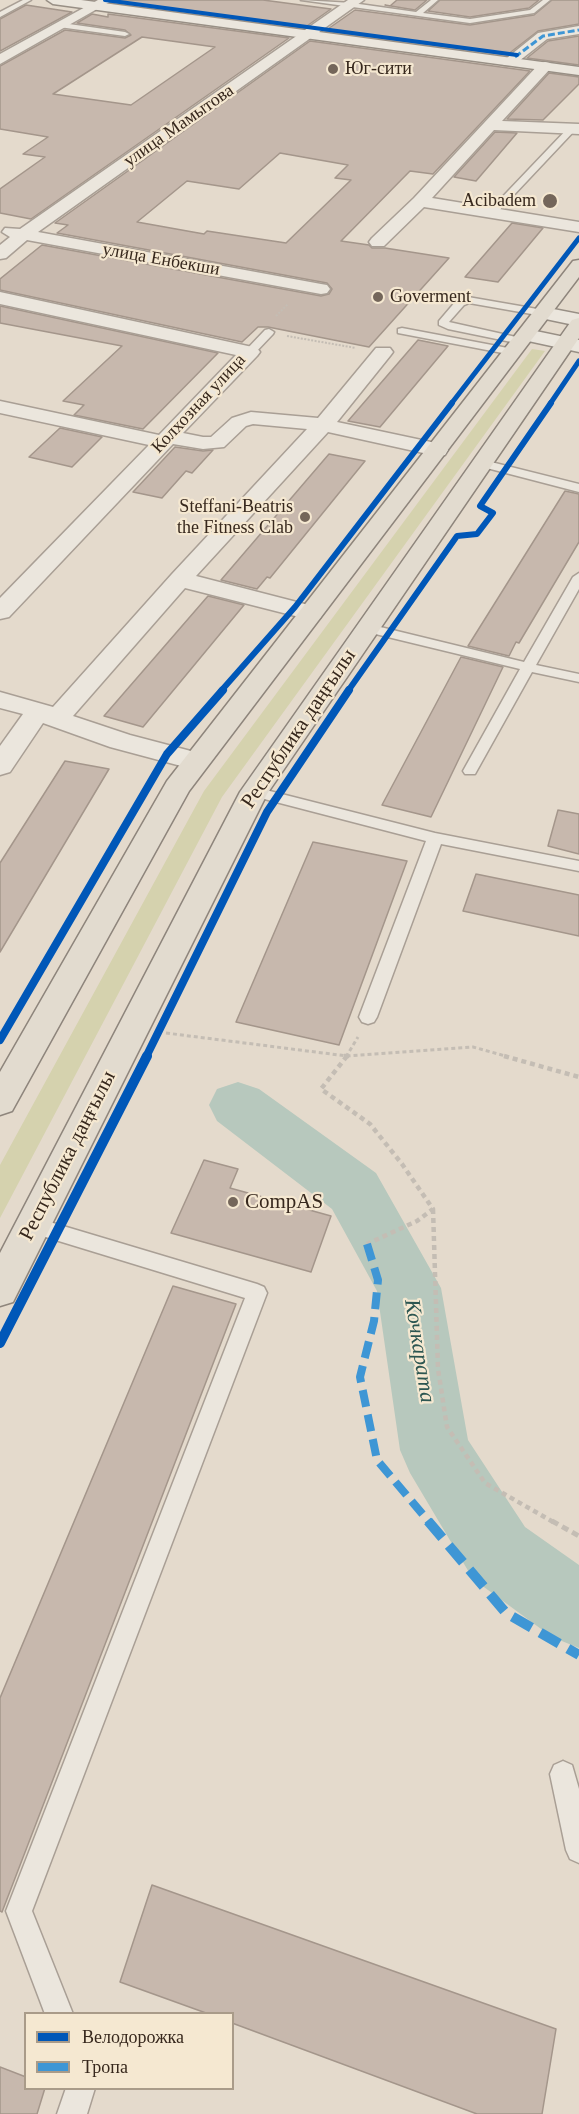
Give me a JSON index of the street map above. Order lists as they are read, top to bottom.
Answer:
{
  "streets": {
    "main road": ["Республика даңғылы"],
    "street": ["улица Мамытова", "улица Енбекши", "Колхозная улица"]
  },
  "crossings": [
    ["улица Мамытова", "улица Енбекши"]
  ],
  "water": ["Кочкарата"],
  "places": [
    "Юг-сити",
    "Acibadem",
    "Goverment",
    "Steffani-Beatris the Fitness Clab",
    "CompAS"
  ],
  "legend": ["Велодорожка", "Тропа"]
}
